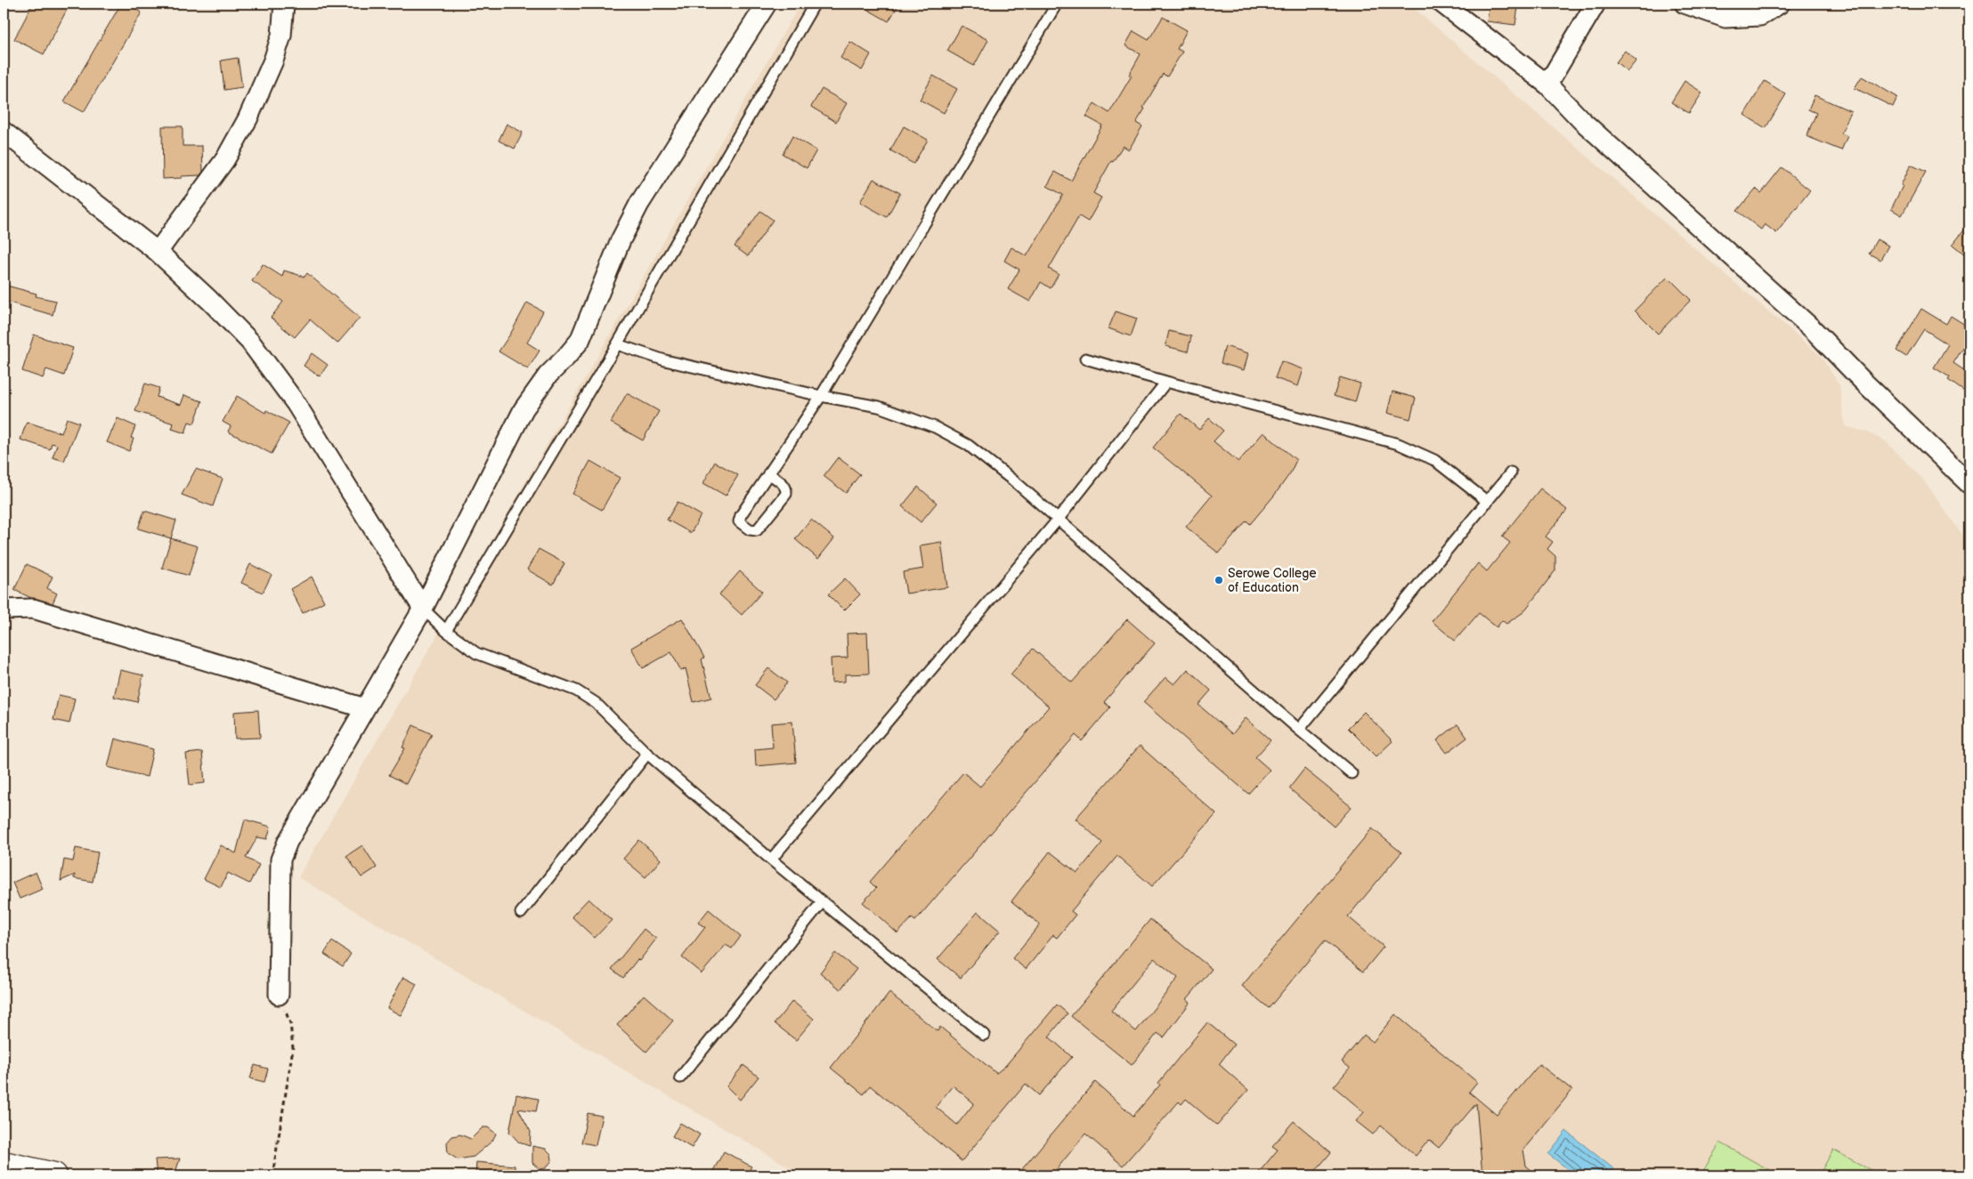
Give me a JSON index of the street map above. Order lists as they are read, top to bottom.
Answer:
{
  "places": ["Serowe College of Education"]
}
